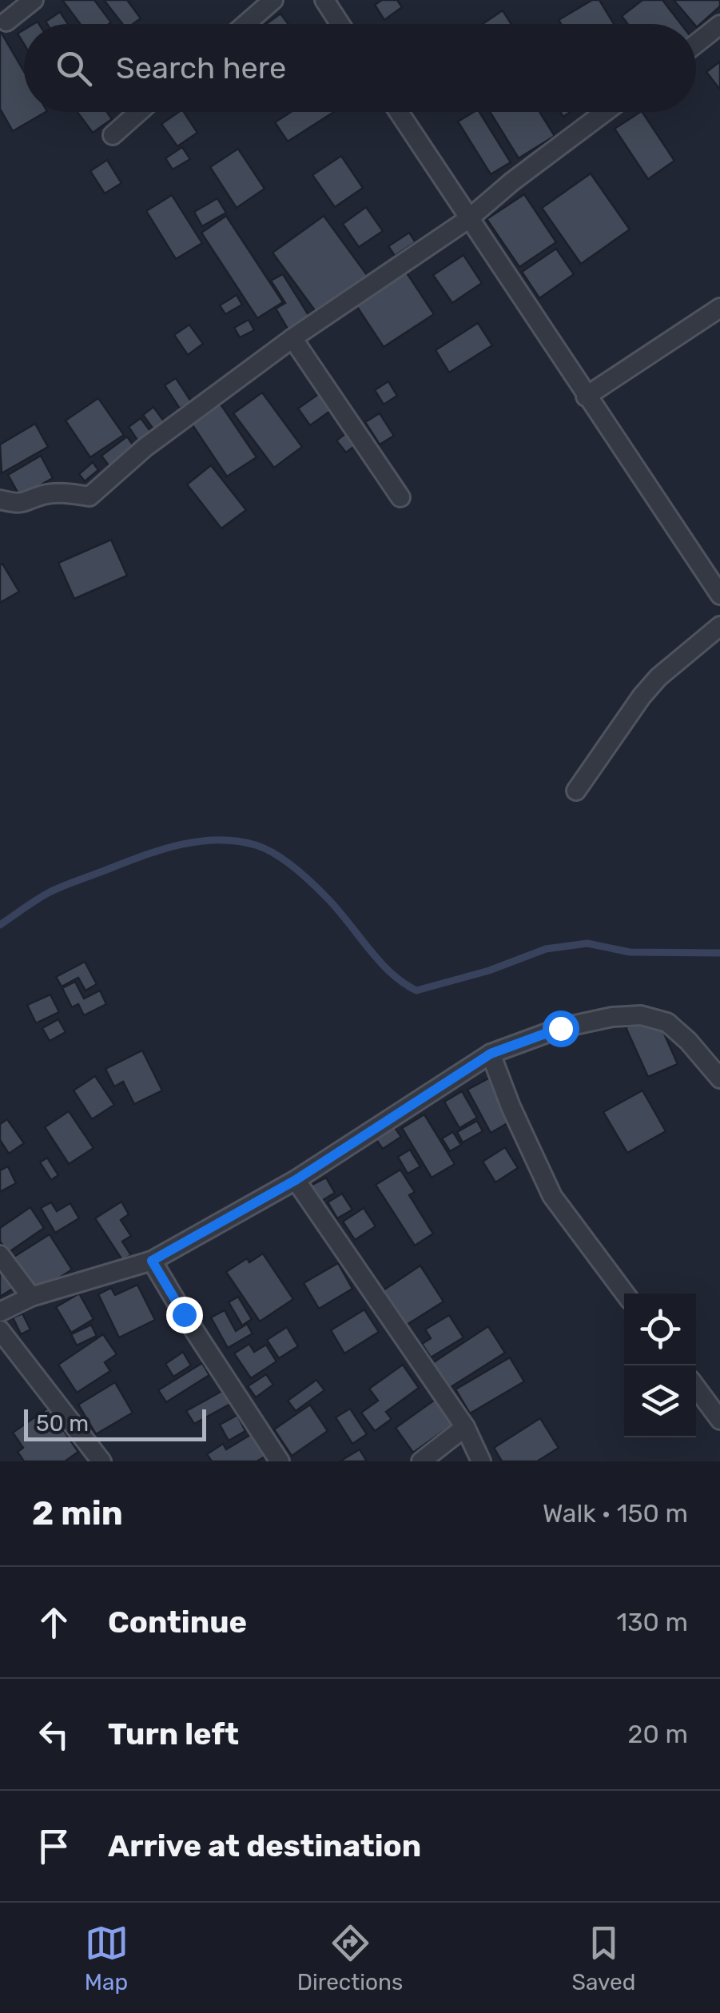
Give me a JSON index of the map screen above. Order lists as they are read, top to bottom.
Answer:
{
  "scale_bar": "50 m",
  "page": {
    "search": "Search here",
    "scale": "50 m",
    "heading": ["2 min", "Walk · 150 m"],
    "list": [
      ["Continue", "130 m"],
      ["Turn left", "20 m"],
      "Arrive at destination"
    ],
    "nav": ["Map", "Directions", "Saved"]
  }
}
